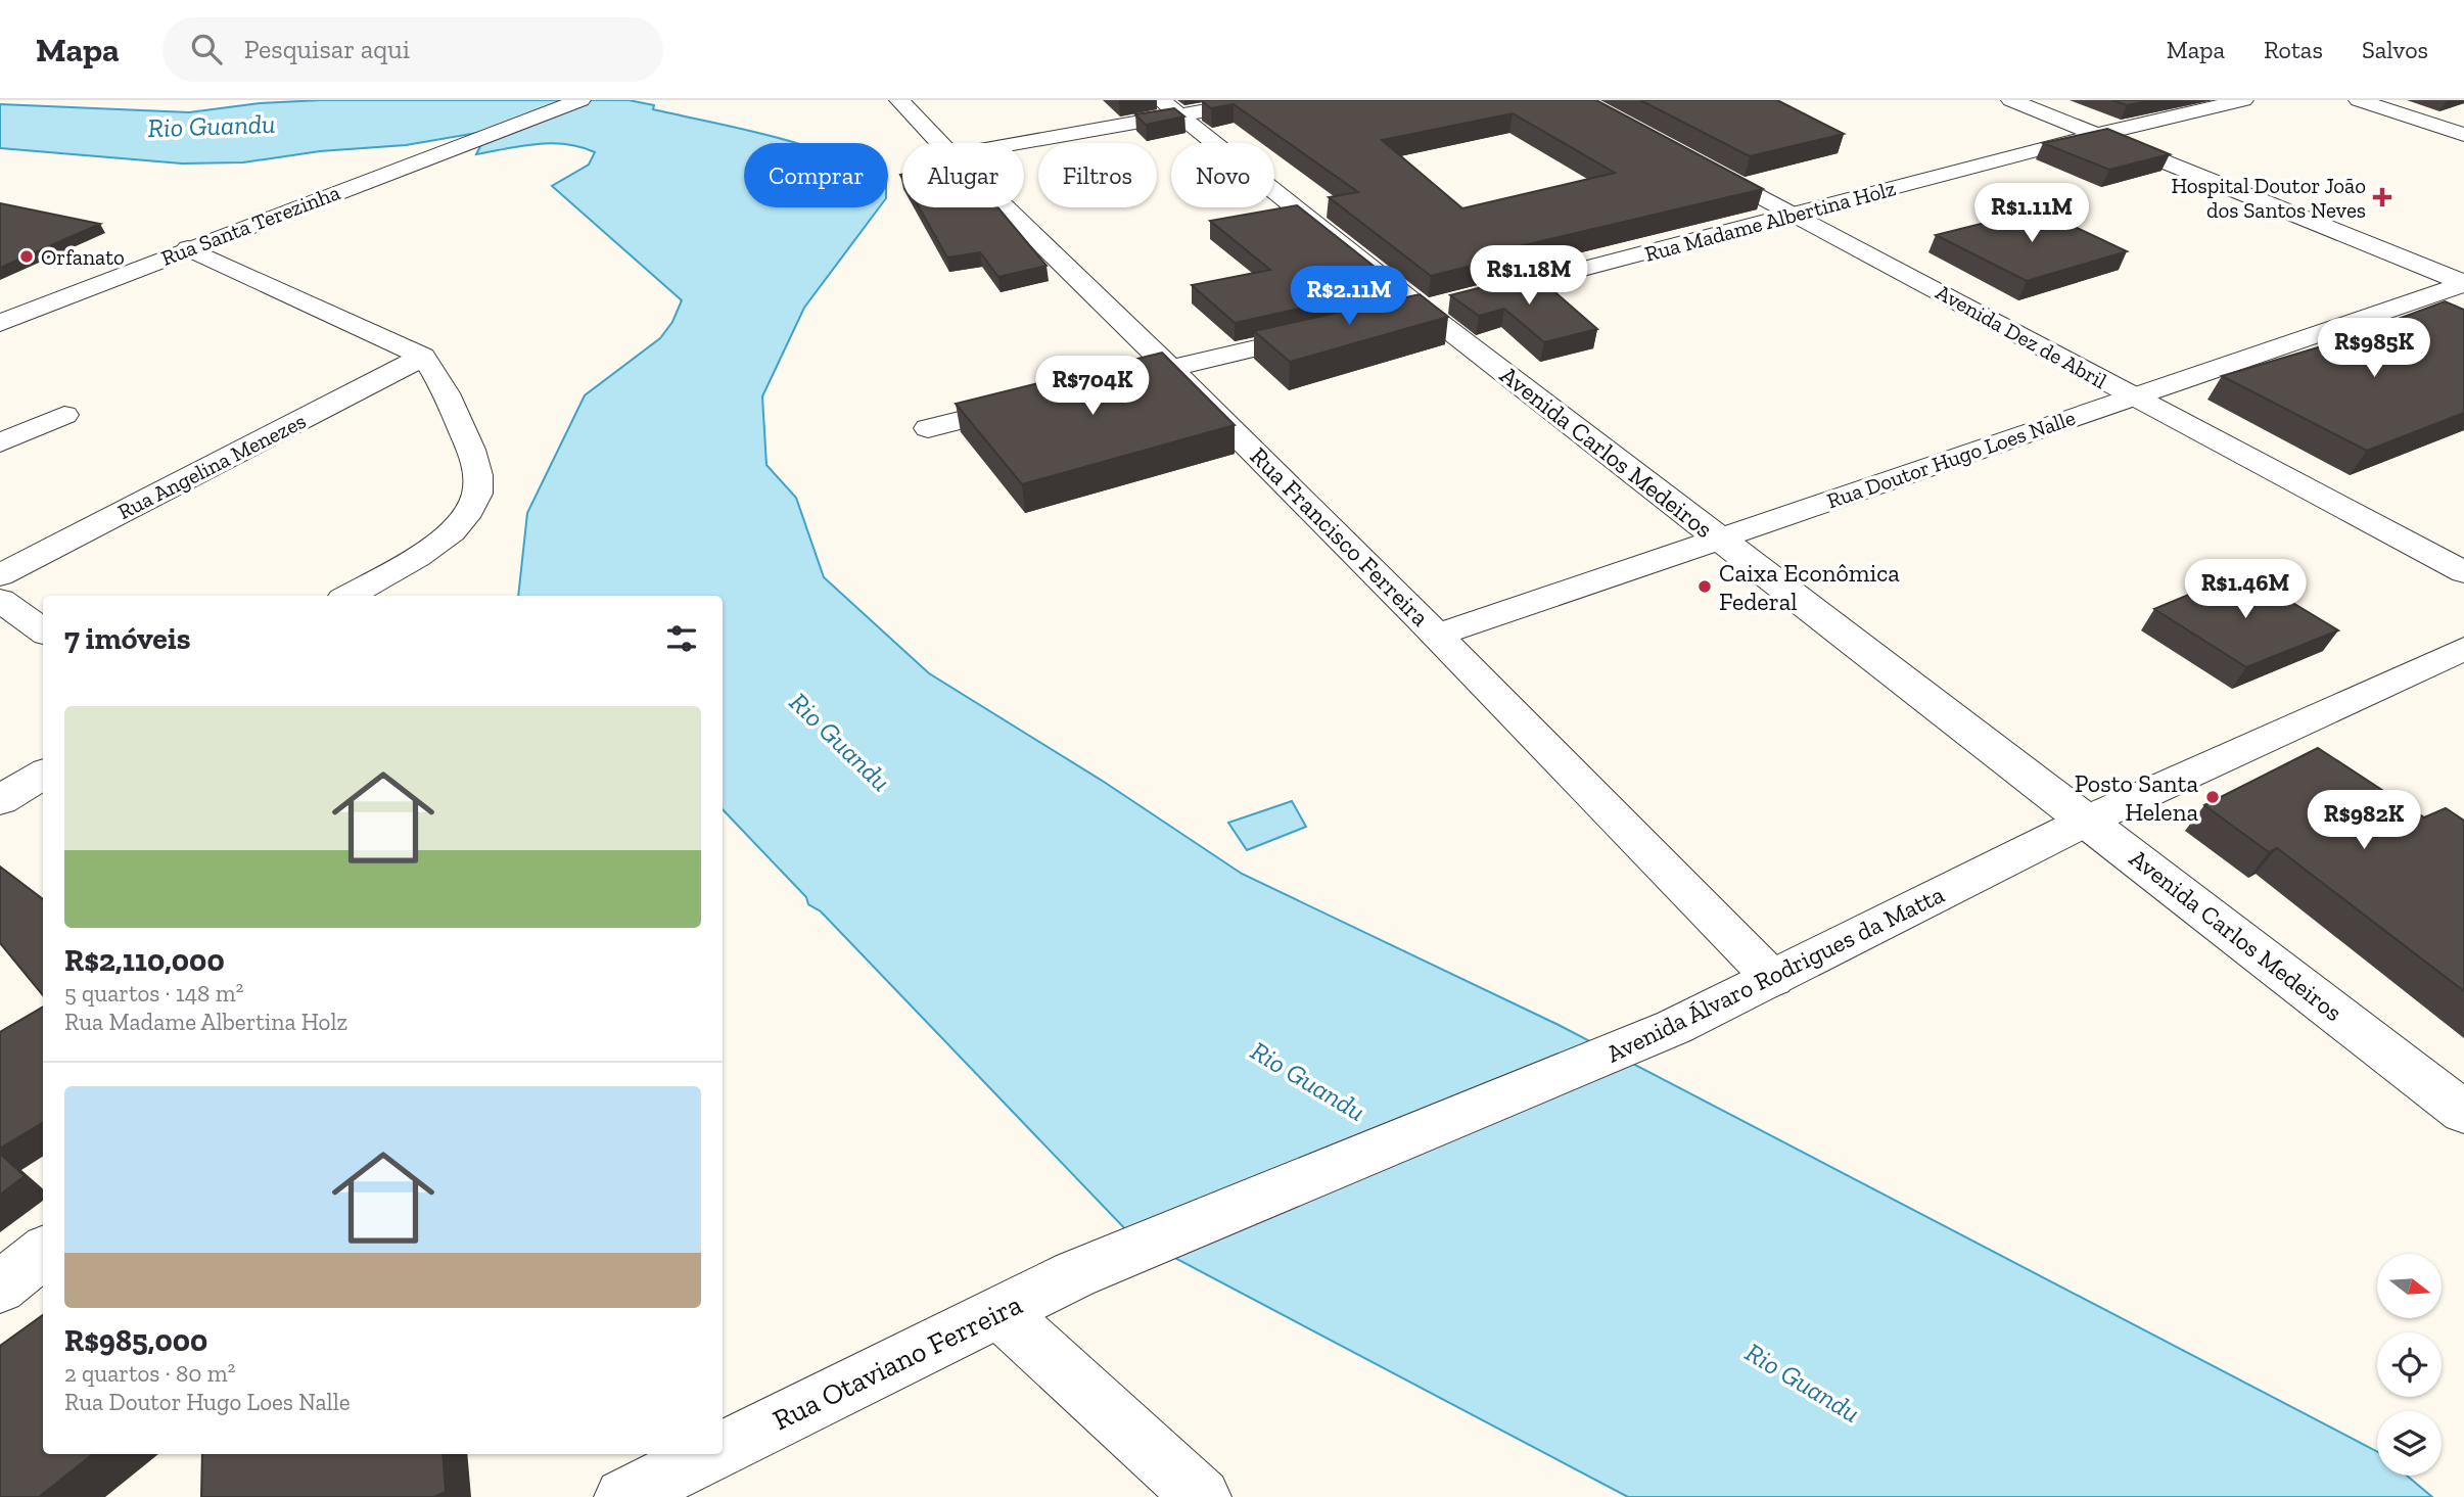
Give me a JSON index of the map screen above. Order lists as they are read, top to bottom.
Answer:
{
  "streets": {
    "street": [
      "Rua Madame Albertina Holz",
      "Rua Santa Terezinha",
      "Avenida Dez de Abril",
      "Avenida Carlos Medeiros",
      "Rua Doutor Hugo Loes Nalle",
      "Rua Angelina Menezes",
      "Rua Francisco Ferreira",
      "Avenida Álvaro Rodrigues da Matta",
      "Rua Otaviano Ferreira"
    ]
  },
  "crossings": [
    ["Rua Madame Albertina Holz", "Avenida Dez de Abril"],
    ["Rua Madame Albertina Holz", "Avenida Carlos Medeiros"],
    ["Avenida Dez de Abril", "Rua Doutor Hugo Loes Nalle"],
    ["Avenida Carlos Medeiros", "Rua Doutor Hugo Loes Nalle"],
    ["Avenida Carlos Medeiros", "Avenida Álvaro Rodrigues da Matta"],
    ["Rua Doutor Hugo Loes Nalle", "Rua Francisco Ferreira"],
    ["Rua Francisco Ferreira", "Avenida Álvaro Rodrigues da Matta"],
    ["Avenida Álvaro Rodrigues da Matta", "Rua Otaviano Ferreira"]
  ],
  "water": ["Rio Guandu"],
  "places": {
    "health": ["Hospital Doutor João dos Santos Neves"],
    "other": ["Orfanato", "Caixa Econômica Federal", "Posto Santa Helena"]
  },
  "north": "right",
  "page": {
    "header": "Mapa",
    "search": "Pesquisar aqui",
    "nav": ["Mapa", "Rotas", "Salvos"],
    "chip": [
      "Comprar",
      "Alugar",
      "Filtros",
      "Novo"
    ],
    "price": [
      "R$1.11M",
      "R$1.18M",
      "R$2.11M",
      "R$985K",
      "R$704K",
      "R$1.46M",
      "R$982K"
    ],
    "heading": "7 imóveis",
    "list": [
      {
        "name": "R$2,110,000",
        "note": "5 quartos · 148 m² · Rua Madame Albertina Holz"
      },
      {
        "name": "R$985,000",
        "note": "2 quartos · 80 m² · Rua Doutor Hugo Loes Nalle"
      }
    ]
  }
}
